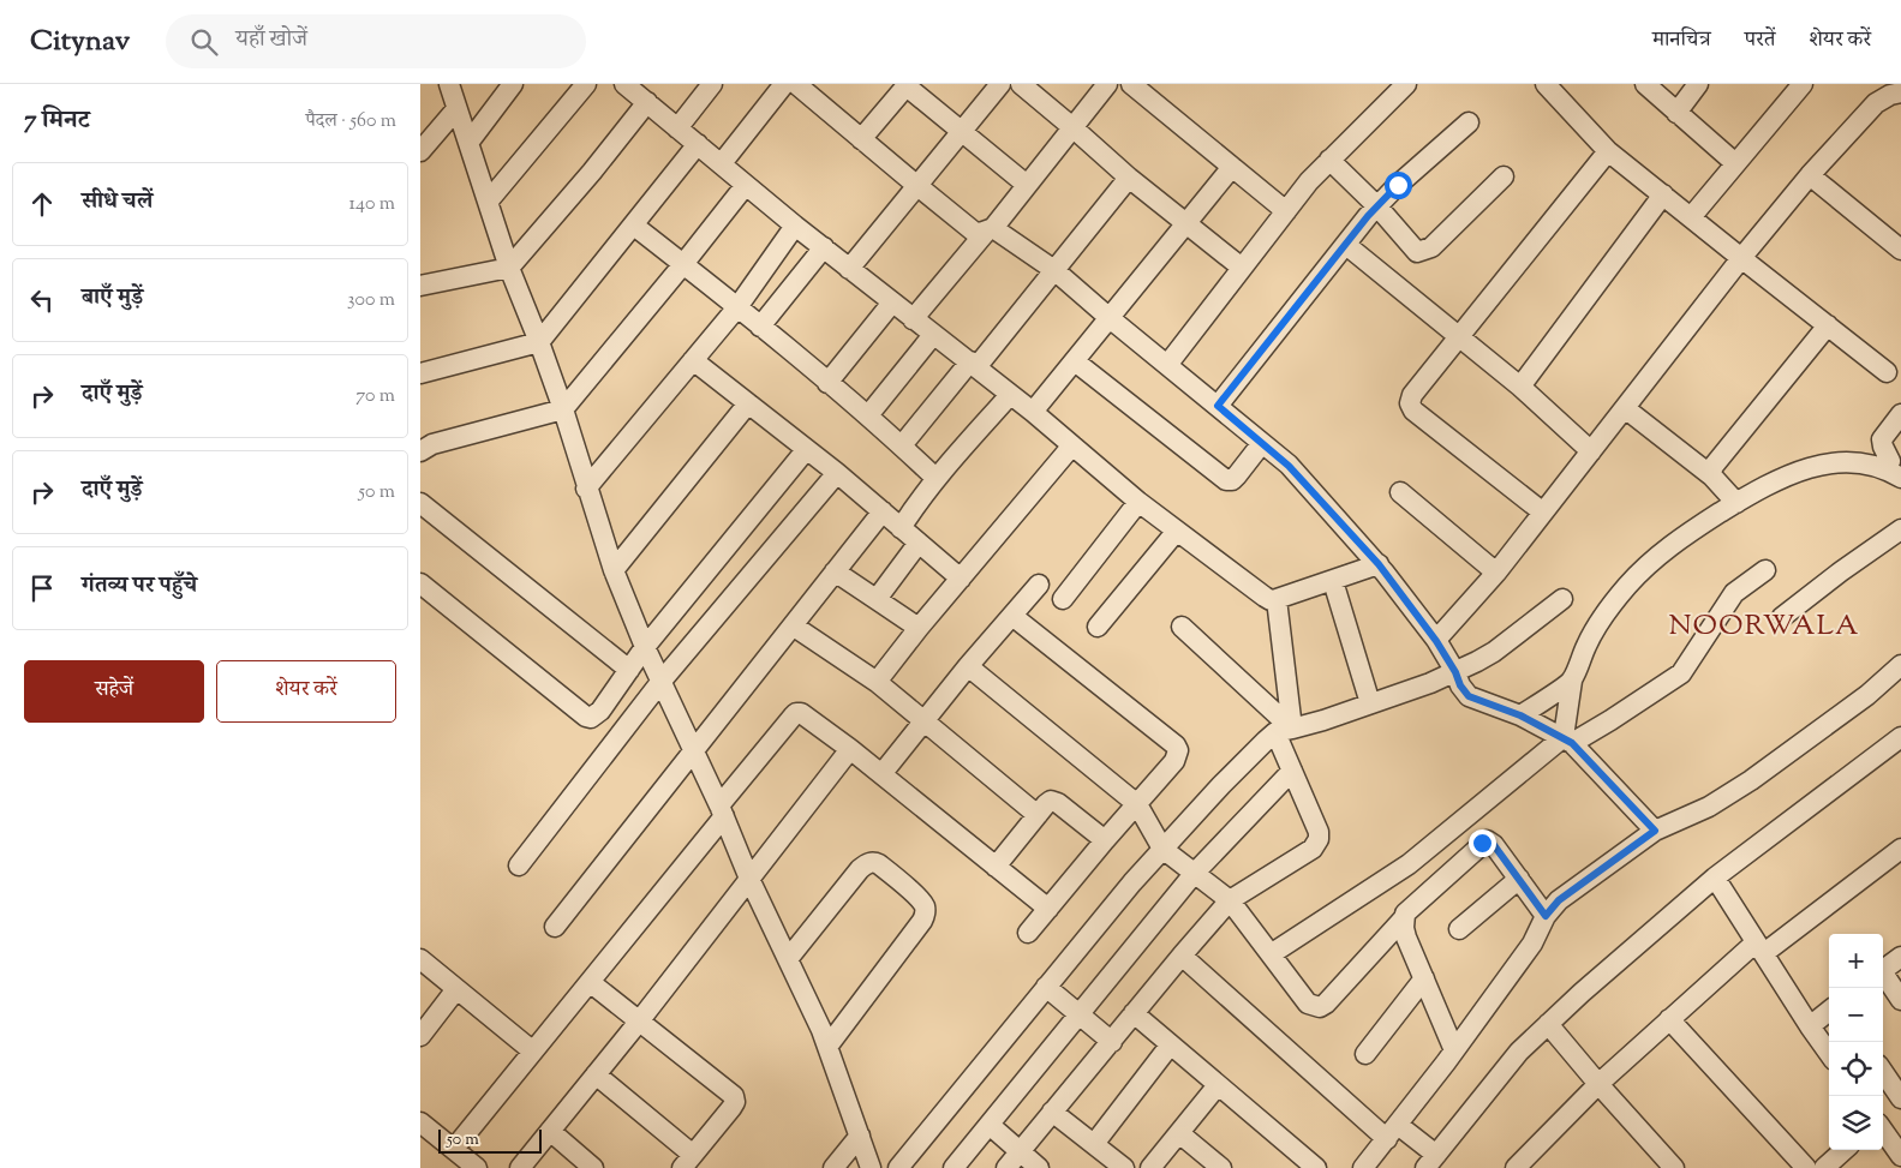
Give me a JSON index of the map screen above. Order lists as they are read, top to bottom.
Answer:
{
  "districts": ["NOORWALA"],
  "scale_bar": "50 m",
  "page": {
    "header": "Citynav",
    "search": "यहाँ खोजें",
    "nav": ["मानचित्र", "परतें", "शेयर करें"],
    "heading": ["7 मिनट", "पैदल · 560 m"],
    "list": [
      ["सीधे चलें", "140 m"],
      ["बाएँ मुड़ें", "300 m"],
      ["दाएँ मुड़ें", "70 m"],
      ["दाएँ मुड़ें", "50 m"],
      "गंतव्य पर पहुँचे"
    ],
    "buttons": ["सहेजें", "शेयर करें"],
    "map_buttons": ["+", "−"],
    "scale": "50 m"
  }
}
